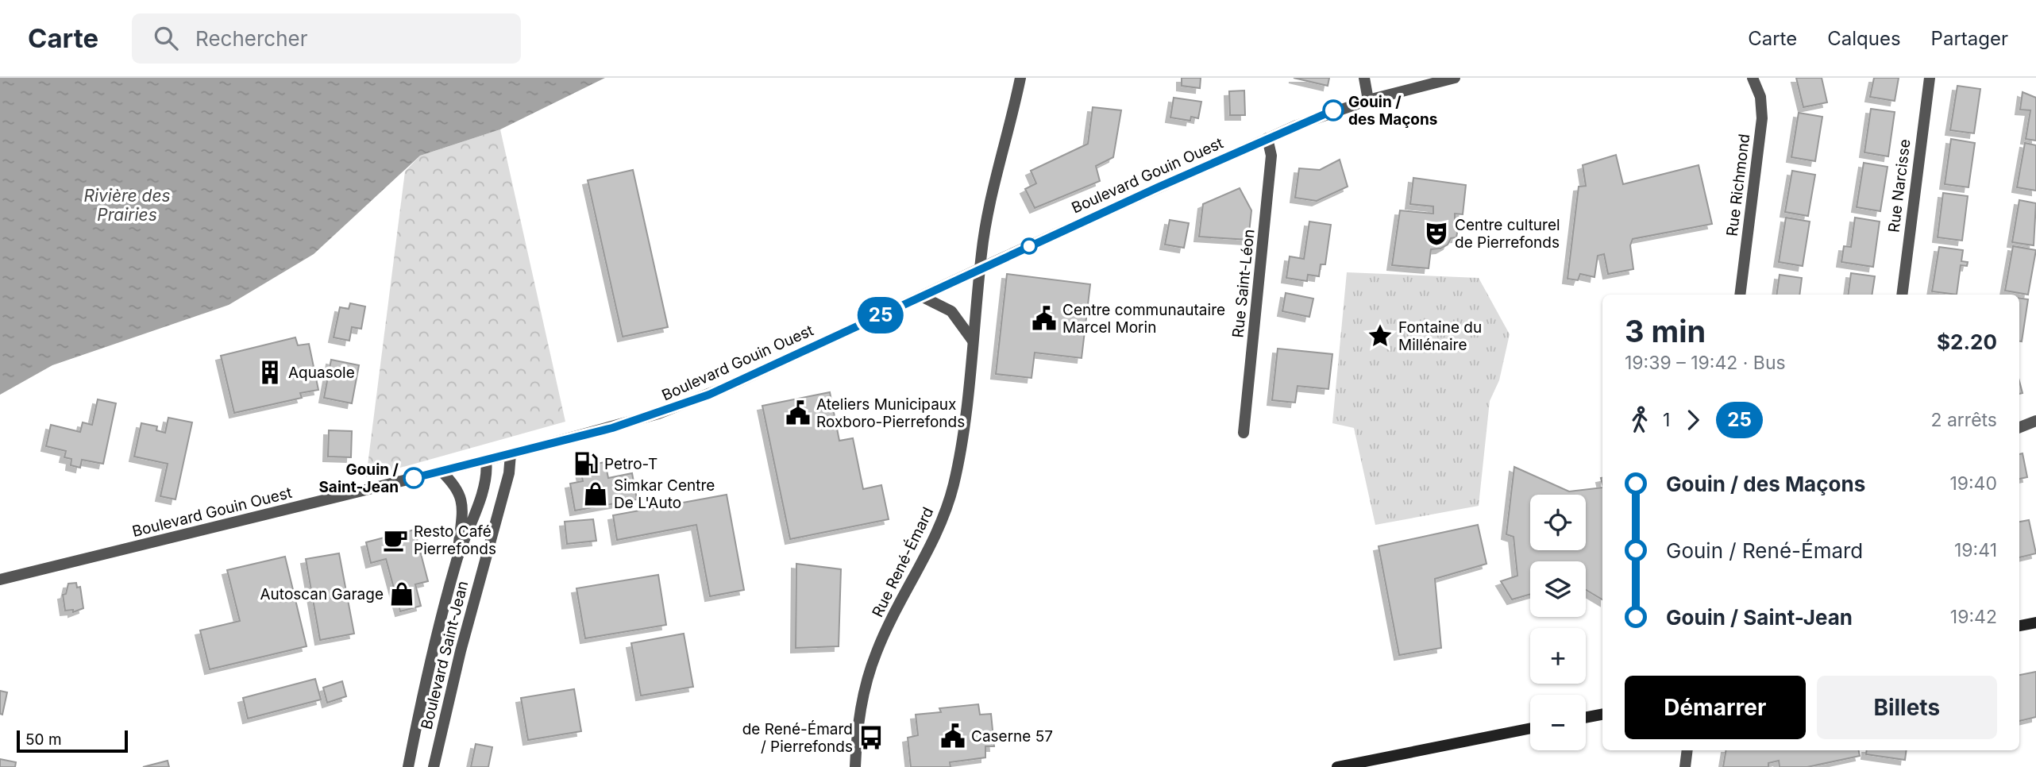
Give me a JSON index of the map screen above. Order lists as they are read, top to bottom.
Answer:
{
  "streets": {
    "street": [
      "Boulevard Gouin Ouest",
      "Rue Richmond",
      "Rue Narcisse",
      "Rue Saint-Léon",
      "Rue René-Émard",
      "Boulevard Saint-Jean"
    ]
  },
  "crossings": [
    ["Boulevard Gouin Ouest", "Rue Saint-Léon"],
    ["Boulevard Gouin Ouest", "Rue René-Émard"],
    ["Boulevard Gouin Ouest", "Boulevard Saint-Jean"]
  ],
  "water": ["Rivière des Prairies"],
  "places": {
    "other": ["Gouin / des Maçons", "Gouin / Saint-Jean"],
    "theatre": ["Centre culturel de Pierrefonds"],
    "public building": ["Centre communautaire Marcel Morin", "Ateliers Municipaux Roxboro-Pierrefonds", "Caserne 57"],
    "place": ["Fontaine du Millénaire"],
    "building": ["Aquasole"],
    "fuel station": ["Petro-T"],
    "shop": ["Simkar Centre De L'Auto", "Autoscan Garage"],
    "cafe": ["Resto Café Pierrefonds"],
    "bus stop": ["de René-Émard / Pierrefonds"]
  },
  "lines": ["bus line 25"],
  "scale_bar": "50 m",
  "page": {
    "header": "Carte",
    "search": "Rechercher",
    "nav": ["Carte", "Calques", "Partager"],
    "on_map": "25",
    "heading": ["3 min", "19:39 – 19:42 · Bus", "$2.20"],
    "legs": ["1", "25", "2 arrêts"],
    "list": [
      {
        "name": "Gouin / des Maçons",
        "value": "19:40"
      },
      {
        "name": "Gouin / René-Émard",
        "value": "19:41"
      },
      {
        "name": "Gouin / Saint-Jean",
        "value": "19:42"
      }
    ],
    "map_buttons": ["+", "−"],
    "buttons": ["Démarrer", "Billets"],
    "scale": "50 m"
  }
}
